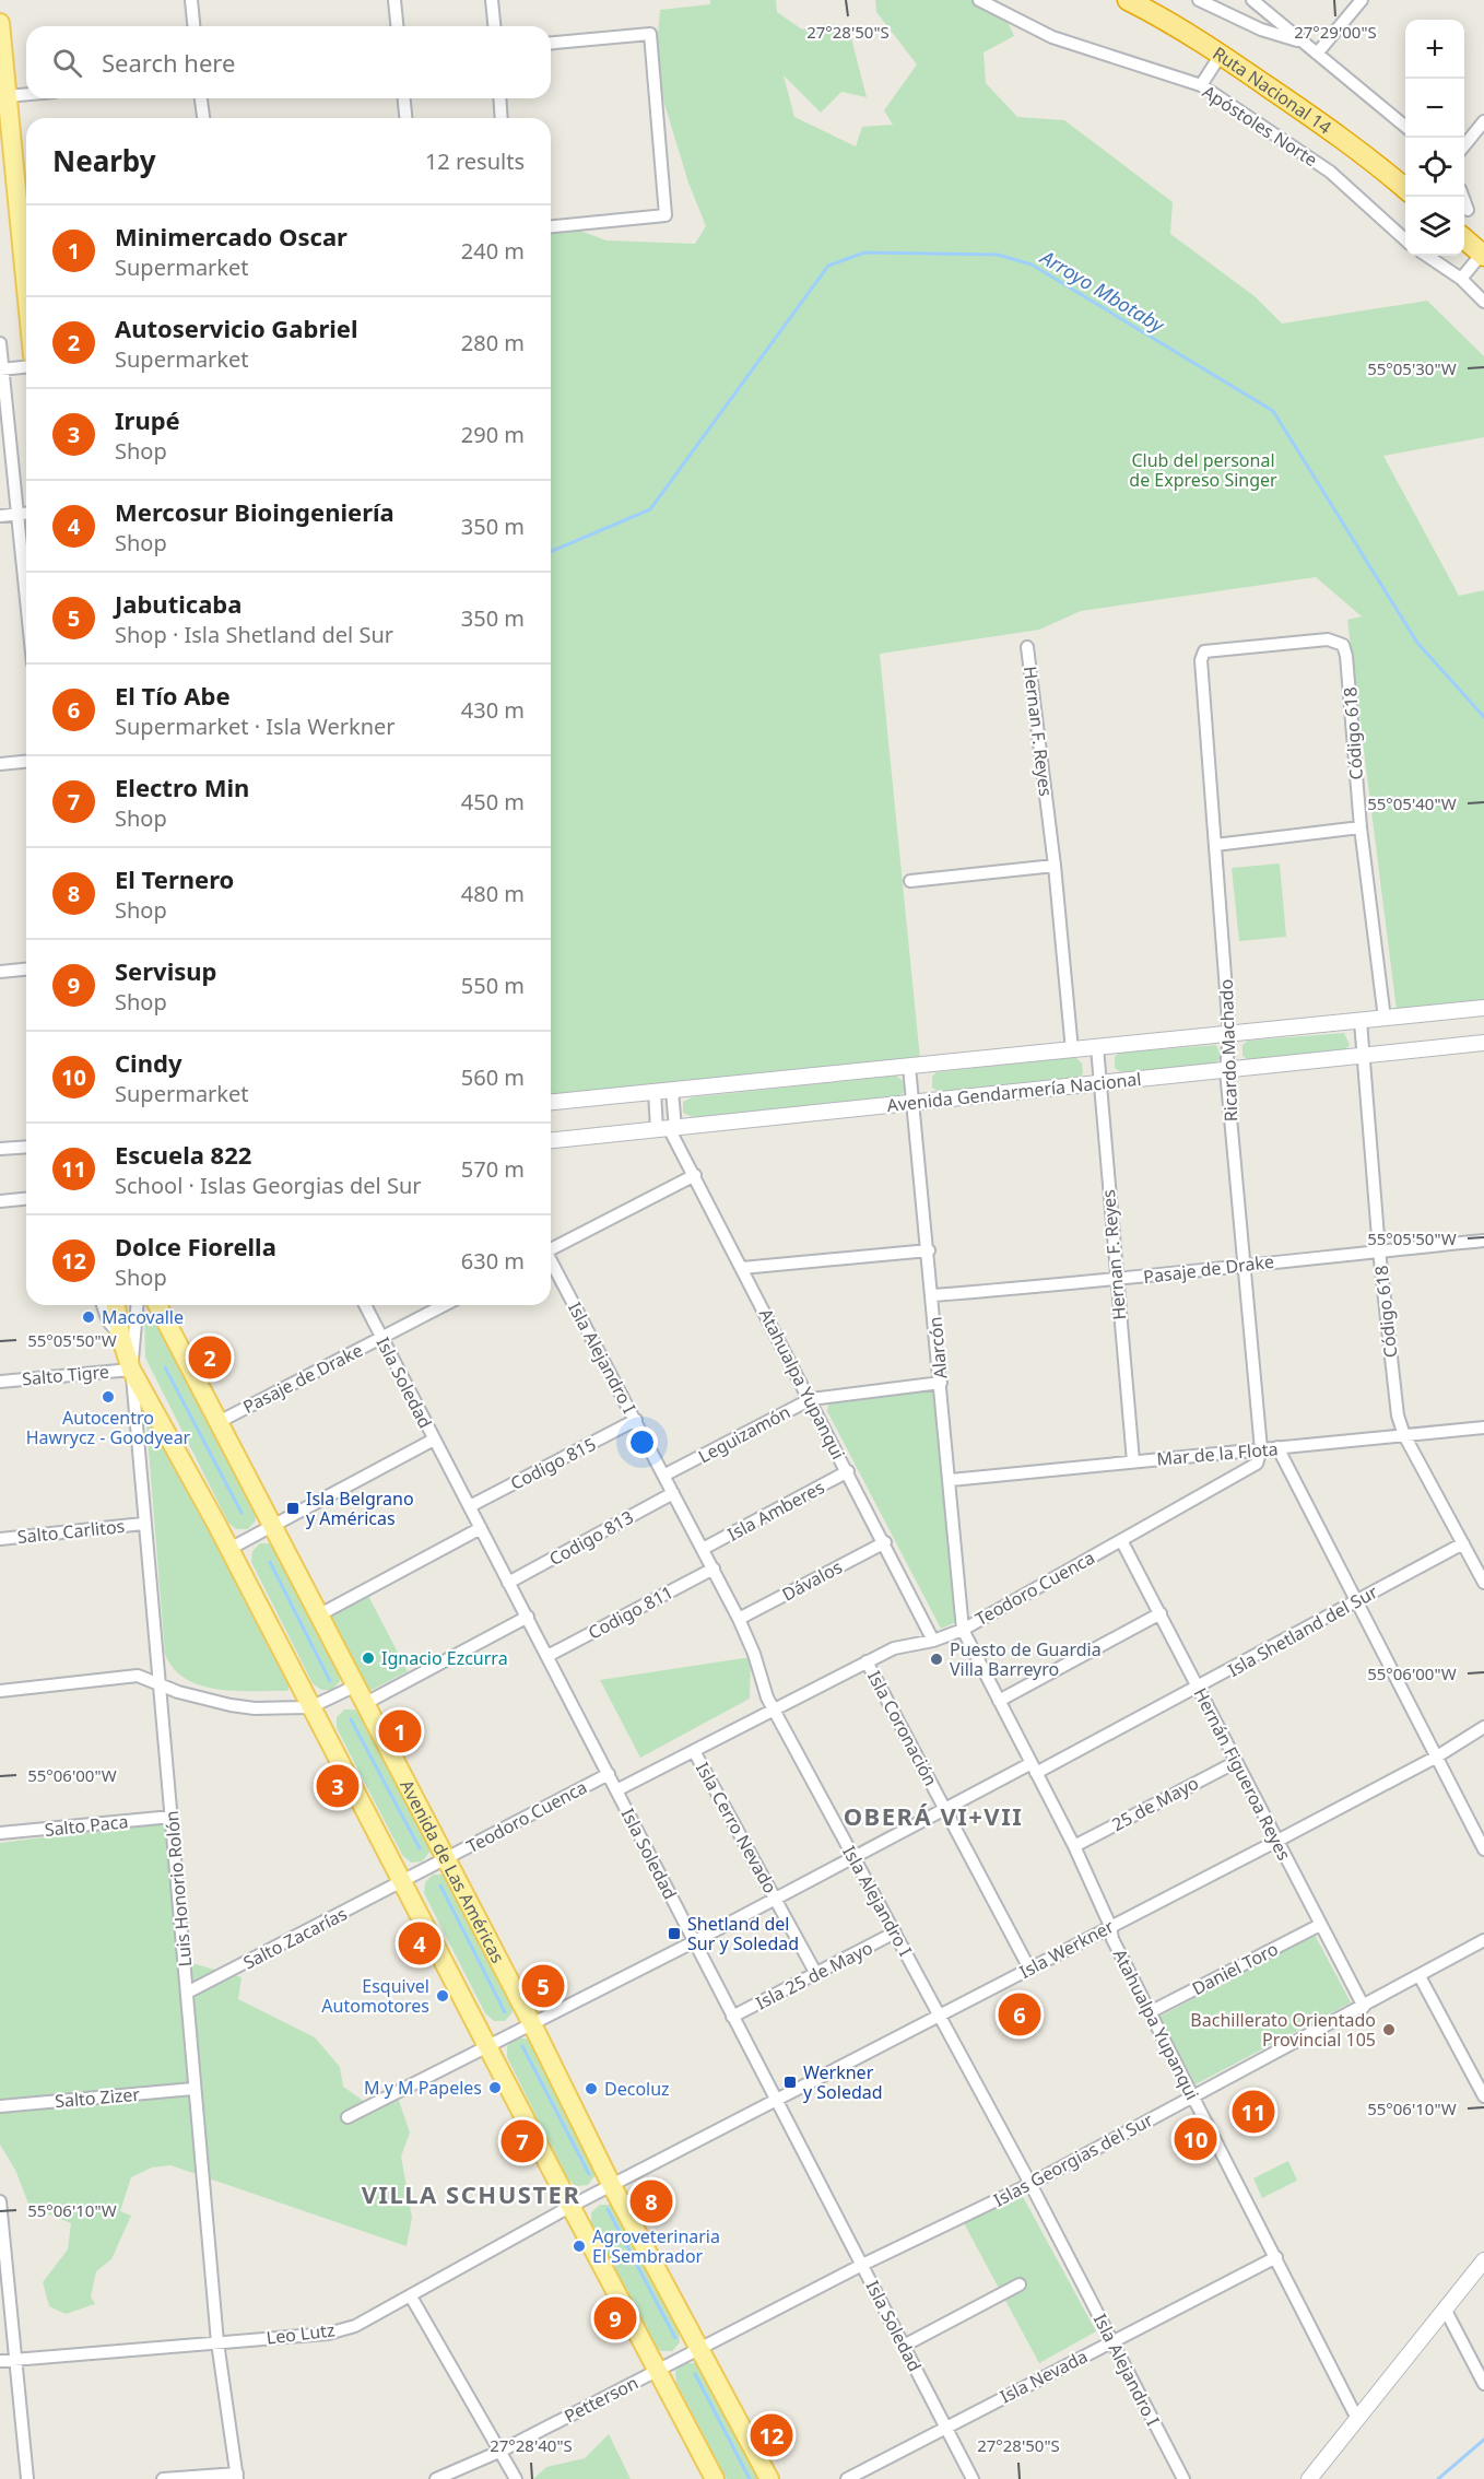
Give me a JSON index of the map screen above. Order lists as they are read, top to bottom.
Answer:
{
  "streets": {
    "highway": ["Ruta Nacional 14"],
    "main road": ["Avenida de Las Américas"],
    "street": [
      "Apóstoles Norte",
      "Hernan F. Reyes",
      "Código 618",
      "Ricardo Machado",
      "Avenida Gendarmería Nacional",
      "Pasaje de Drake",
      "Alarcón",
      "Isla Alejandro I",
      "Salto Tigre",
      "Isla Soledad",
      "Atahualpa Yupanqui",
      "Leguizamón",
      "Mar de la Flota",
      "Codigo 815",
      "Isla Amberes",
      "Salto Carlitos",
      "Codigo 813",
      "Dávalos",
      "Teodoro Cuenca",
      "Codigo 811",
      "Isla Shetland del Sur",
      "Isla Coronación",
      "Hernán Figueroa Reyes",
      "25 de Mayo",
      "Salto Paca",
      "Isla Cerro Nevado",
      "Luis Honorio Rolón",
      "Salto Zacarías",
      "Isla Werkner",
      "Daniel Toro",
      "Isla 25 de Mayo",
      "Salto Zizer",
      "Islas Georgias del Sur",
      "Leo Lutz",
      "Isla Nevada",
      "Petterson"
    ]
  },
  "crossings": [
    ["Hernan F. Reyes", "Avenida Gendarmería Nacional"],
    ["Hernan F. Reyes", "Pasaje de Drake"],
    ["Hernan F. Reyes", "Mar de la Flota"],
    ["Código 618", "Ricardo Machado"],
    ["Código 618", "Avenida Gendarmería Nacional"],
    ["Código 618", "Pasaje de Drake"],
    ["Código 618", "Mar de la Flota"],
    ["Código 618", "Isla Shetland del Sur"],
    ["Ricardo Machado", "Avenida Gendarmería Nacional"],
    ["Ricardo Machado", "Pasaje de Drake"],
    ["Ricardo Machado", "Mar de la Flota"],
    ["Ricardo Machado", "Teodoro Cuenca"],
    ["Avenida Gendarmería Nacional", "Alarcón"],
    ["Avenida Gendarmería Nacional", "Atahualpa Yupanqui"],
    ["Pasaje de Drake", "Alarcón"],
    ["Pasaje de Drake", "Isla Soledad"],
    ["Pasaje de Drake", "Avenida de Las Américas"],
    ["Alarcón", "Atahualpa Yupanqui"],
    ["Alarcón", "Leguizamón"],
    ["Alarcón", "Mar de la Flota"],
    ["Alarcón", "Teodoro Cuenca"],
    ["Isla Alejandro I", "Leguizamón"],
    ["Isla Alejandro I", "Codigo 815"],
    ["Isla Alejandro I", "Isla Amberes"],
    ["Isla Alejandro I", "Codigo 813"],
    ["Isla Alejandro I", "Dávalos"],
    ["Isla Alejandro I", "Teodoro Cuenca"],
    ["Isla Alejandro I", "Codigo 811"],
    ["Isla Alejandro I", "Isla Shetland del Sur"],
    ["Isla Alejandro I", "Isla Werkner"],
    ["Isla Alejandro I", "Isla 25 de Mayo"],
    ["Isla Alejandro I", "Islas Georgias del Sur"],
    ["Isla Alejandro I", "Isla Nevada"],
    ["Salto Tigre", "Luis Honorio Rolón"],
    ["Isla Soledad", "Codigo 815"],
    ["Isla Soledad", "Codigo 813"],
    ["Isla Soledad", "Teodoro Cuenca"],
    ["Isla Soledad", "Codigo 811"],
    ["Isla Soledad", "Isla Shetland del Sur"],
    ["Isla Soledad", "Isla Werkner"],
    ["Isla Soledad", "Isla 25 de Mayo"],
    ["Isla Soledad", "Islas Georgias del Sur"],
    ["Isla Soledad", "Isla Nevada"],
    ["Atahualpa Yupanqui", "Leguizamón"],
    ["Atahualpa Yupanqui", "Isla Amberes"],
    ["Atahualpa Yupanqui", "Dávalos"],
    ["Atahualpa Yupanqui", "Teodoro Cuenca"],
    ["Atahualpa Yupanqui", "Isla Shetland del Sur"],
    ["Atahualpa Yupanqui", "25 de Mayo"],
    ["Atahualpa Yupanqui", "Isla Werkner"],
    ["Atahualpa Yupanqui", "Daniel Toro"],
    ["Atahualpa Yupanqui", "Islas Georgias del Sur"],
    ["Atahualpa Yupanqui", "Isla Nevada"],
    ["Mar de la Flota", "Teodoro Cuenca"],
    ["Salto Carlitos", "Luis Honorio Rolón"],
    ["Teodoro Cuenca", "Isla Coronación"],
    ["Teodoro Cuenca", "Hernán Figueroa Reyes"],
    ["Teodoro Cuenca", "Isla Cerro Nevado"],
    ["Teodoro Cuenca", "Avenida de Las Américas"],
    ["Teodoro Cuenca", "Salto Zacarías"],
    ["Isla Shetland del Sur", "Isla Coronación"],
    ["Isla Shetland del Sur", "Hernán Figueroa Reyes"],
    ["Isla Shetland del Sur", "Isla Cerro Nevado"],
    ["Isla Shetland del Sur", "Avenida de Las Américas"],
    ["Isla Coronación", "Isla Werkner"],
    ["Hernán Figueroa Reyes", "25 de Mayo"],
    ["Hernán Figueroa Reyes", "Isla Werkner"],
    ["Hernán Figueroa Reyes", "Daniel Toro"],
    ["Hernán Figueroa Reyes", "Islas Georgias del Sur"],
    ["Salto Paca", "Luis Honorio Rolón"],
    ["Isla Cerro Nevado", "Isla 25 de Mayo"],
    ["Avenida de Las Américas", "Isla Werkner"],
    ["Avenida de Las Américas", "Islas Georgias del Sur"],
    ["Luis Honorio Rolón", "Salto Zacarías"],
    ["Luis Honorio Rolón", "Salto Zizer"],
    ["Luis Honorio Rolón", "Leo Lutz"],
    ["Isla Werkner", "Leo Lutz"],
    ["Islas Georgias del Sur", "Petterson"]
  ],
  "districts": ["OBERÁ VI+VII", "VILLA SCHUSTER"],
  "water": ["Arroyo Mbotaby"],
  "parks": ["Club del personal de Expreso Singer"],
  "places": {
    "other": [
      "Macovalle",
      "Autocentro Hawrycz - Goodyear",
      "Ignacio Ezcurra",
      "Puesto de Guardia Villa Barreyro",
      "Esquivel Automotores",
      "Bachillerato Orientado Provincial 105",
      "M y M Papeles",
      "Decoluz",
      "Agroveterinaria El Sembrador"
    ],
    "transit": ["Isla Belgrano y Américas", "Shetland del Sur y Soledad", "Werkner y Soledad"]
  },
  "page": {
    "map_buttons": ["+", "−"],
    "search": "Search here",
    "heading": ["Nearby", "12 results"],
    "list": [
      {
        "mark": "1",
        "name": "Minimercado Oscar",
        "note": "Supermarket",
        "value": "240 m"
      },
      {
        "mark": "2",
        "name": "Autoservicio Gabriel",
        "note": "Supermarket",
        "value": "280 m"
      },
      {
        "mark": "3",
        "name": "Irupé",
        "note": "Shop",
        "value": "290 m"
      },
      {
        "mark": "4",
        "name": "Mercosur Bioingeniería",
        "note": "Shop",
        "value": "350 m"
      },
      {
        "mark": "5",
        "name": "Jabuticaba",
        "note": "Shop · Isla Shetland del Sur",
        "value": "350 m"
      },
      {
        "mark": "6",
        "name": "El Tío Abe",
        "note": "Supermarket · Isla Werkner",
        "value": "430 m"
      },
      {
        "mark": "7",
        "name": "Electro Min",
        "note": "Shop",
        "value": "450 m"
      },
      {
        "mark": "8",
        "name": "El Ternero",
        "note": "Shop",
        "value": "480 m"
      },
      {
        "mark": "9",
        "name": "Servisup",
        "note": "Shop",
        "value": "550 m"
      },
      {
        "mark": "10",
        "name": "Cindy",
        "note": "Supermarket",
        "value": "560 m"
      },
      {
        "mark": "11",
        "name": "Escuela 822",
        "note": "School · Islas Georgias del Sur",
        "value": "570 m"
      },
      {
        "mark": "12",
        "name": "Dolce Fiorella",
        "note": "Shop",
        "value": "630 m"
      }
    ],
    "pins": [
      "2",
      "1",
      "3",
      "4",
      "5",
      "6",
      "11",
      "10",
      "7",
      "8",
      "9",
      "12"
    ]
  },
  "coordinates": [
    "27°28'50\"S",
    "27°29'00\"S",
    "55°05'30\"W",
    "55°05'40\"W",
    "55°05'50\"W",
    "55°06'00\"W",
    "55°06'10\"W",
    "27°28'40\"S"
  ]
}
